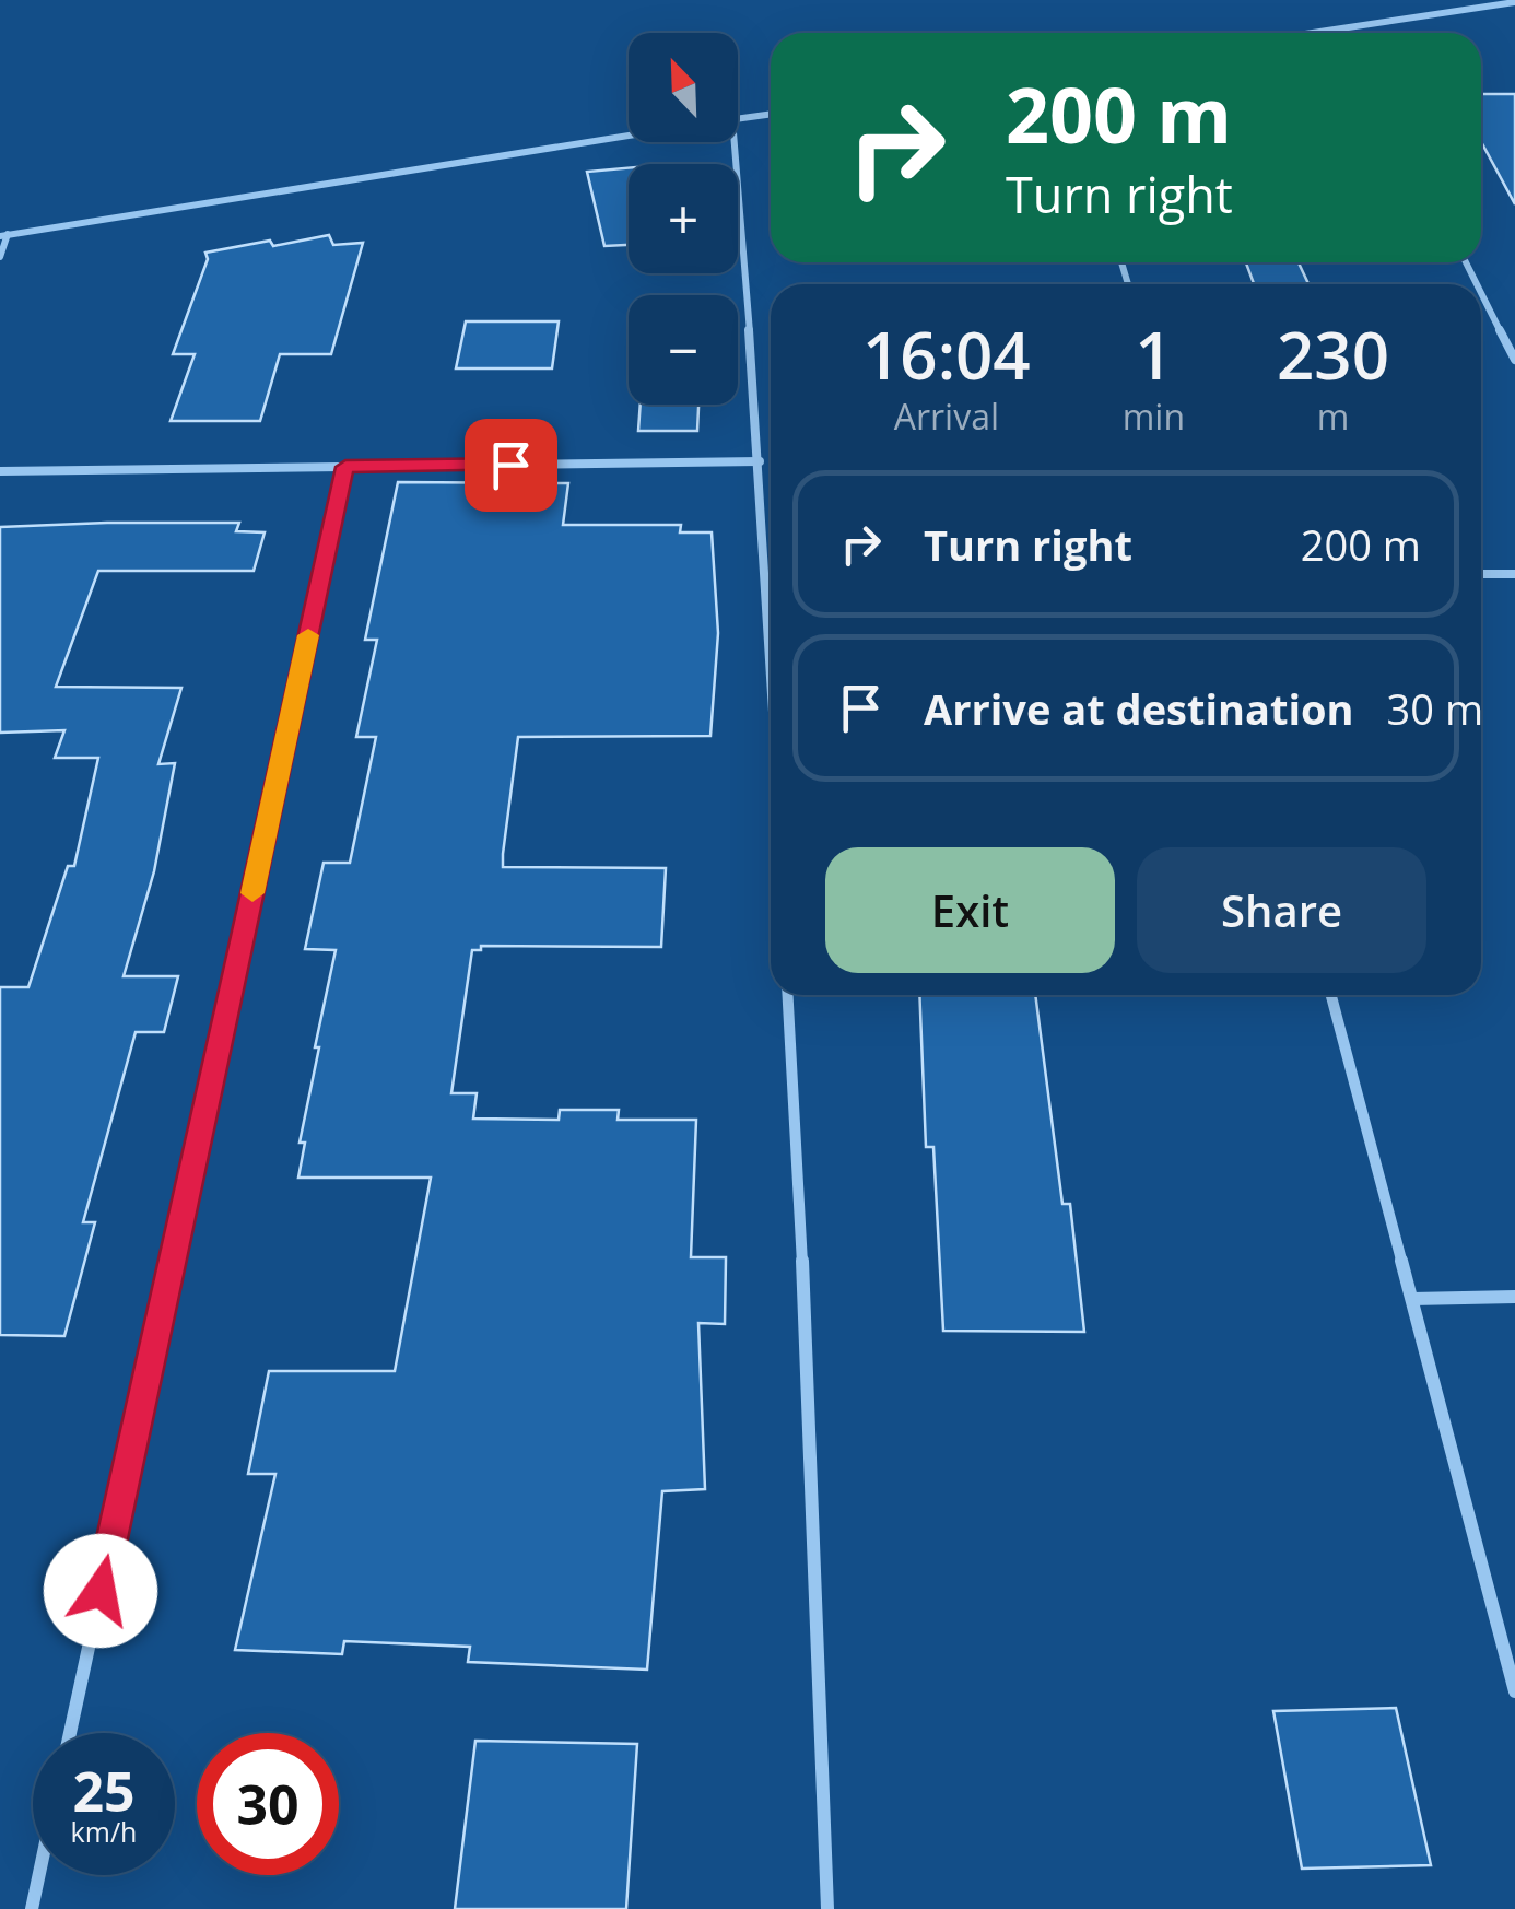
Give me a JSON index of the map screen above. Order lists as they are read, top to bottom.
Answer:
{
  "north": "top left",
  "page": {
    "map_buttons": ["+", "−"],
    "turn": ["200 m", "Turn right"],
    "eta": [
      "16:04",
      "Arrival",
      "1",
      "min",
      "230",
      "m"
    ],
    "list": [
      {
        "name": "Turn right",
        "value": "200 m"
      },
      {
        "name": "Arrive at destination",
        "value": "30 m"
      }
    ],
    "buttons": ["Exit", "Share"],
    "speed": "25 km/h",
    "limit": "30"
  }
}
